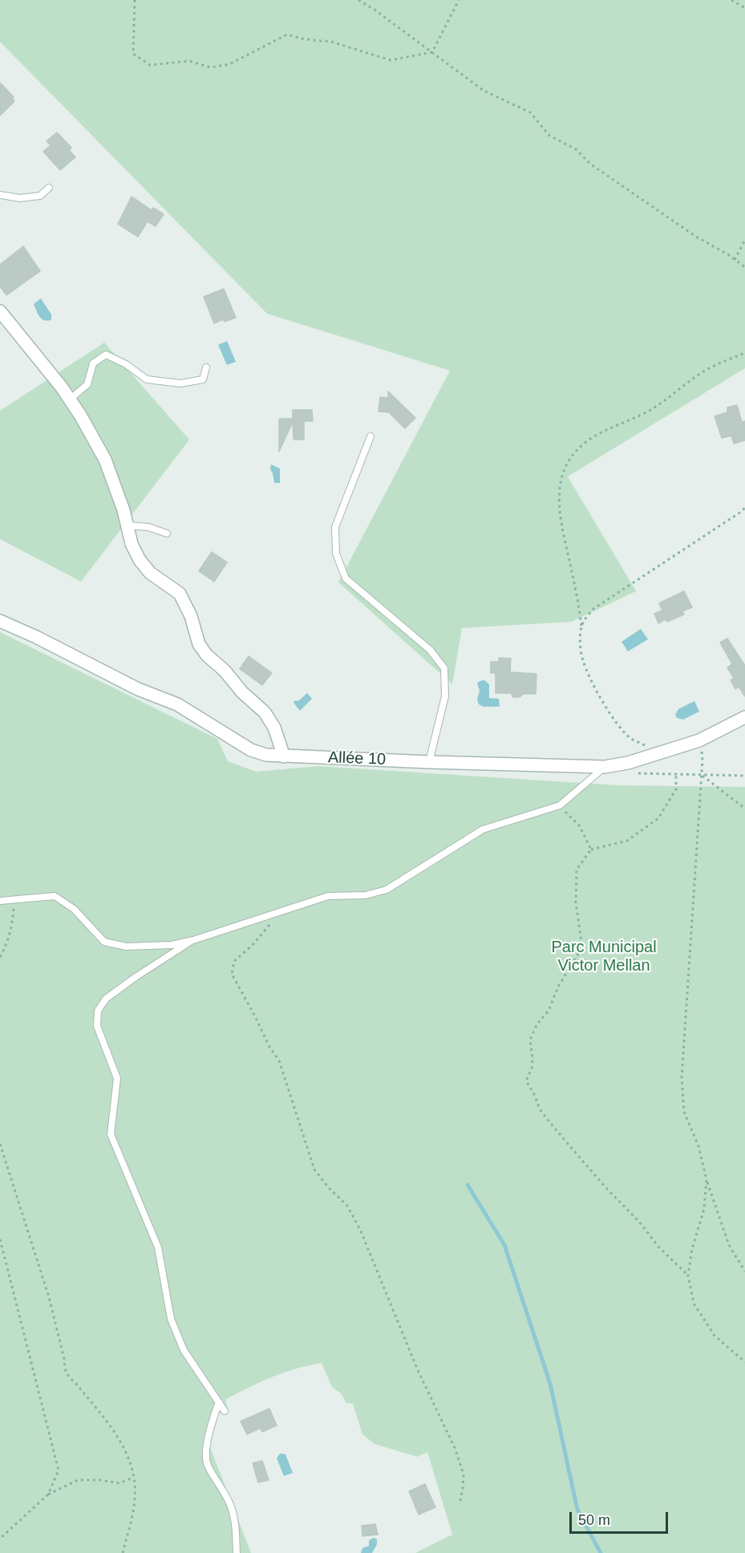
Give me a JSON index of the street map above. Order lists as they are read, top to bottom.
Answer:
{
  "streets": {
    "street": ["Allée 10"]
  },
  "parks": ["Parc Municipal Victor Mellan"],
  "scale_bar": "50 m"
}
